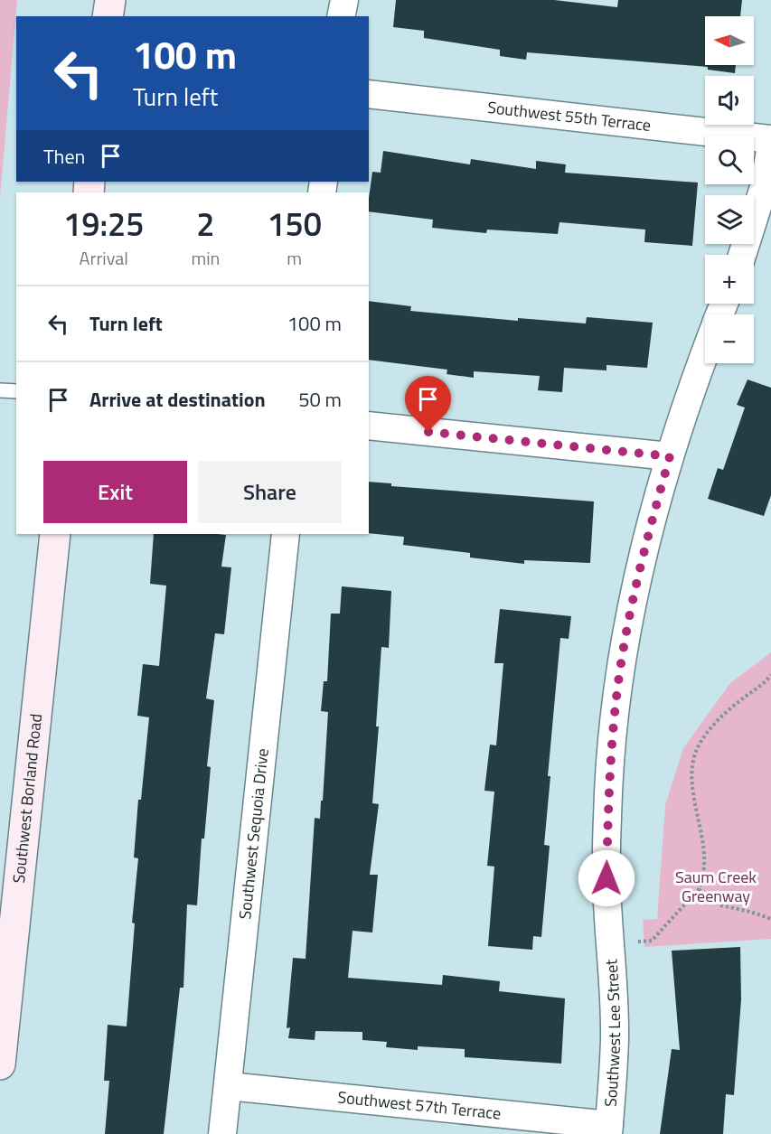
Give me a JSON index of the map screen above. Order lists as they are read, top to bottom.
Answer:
{
  "streets": {
    "main road": ["Southwest Borland Road"],
    "street": [
      "Southwest 55th Terrace",
      "Southwest Sequoia Drive",
      "Southwest Lee Street",
      "Southwest 57th Terrace"
    ]
  },
  "crossings": [
    ["Southwest Sequoia Drive", "Southwest 57th Terrace"],
    ["Southwest Lee Street", "Southwest 57th Terrace"]
  ],
  "parks": ["Saum Creek Greenway"],
  "north": "left",
  "page": {
    "map_buttons": ["+", "−"],
    "turn": ["100 m", "Turn left"],
    "then": "Then",
    "eta": [
      "19:25",
      "Arrival",
      "2",
      "min",
      "150",
      "m"
    ],
    "list": [
      {
        "name": "Turn left",
        "value": "100 m"
      },
      {
        "name": "Arrive at destination",
        "value": "50 m"
      }
    ],
    "buttons": ["Exit", "Share"]
  }
}
